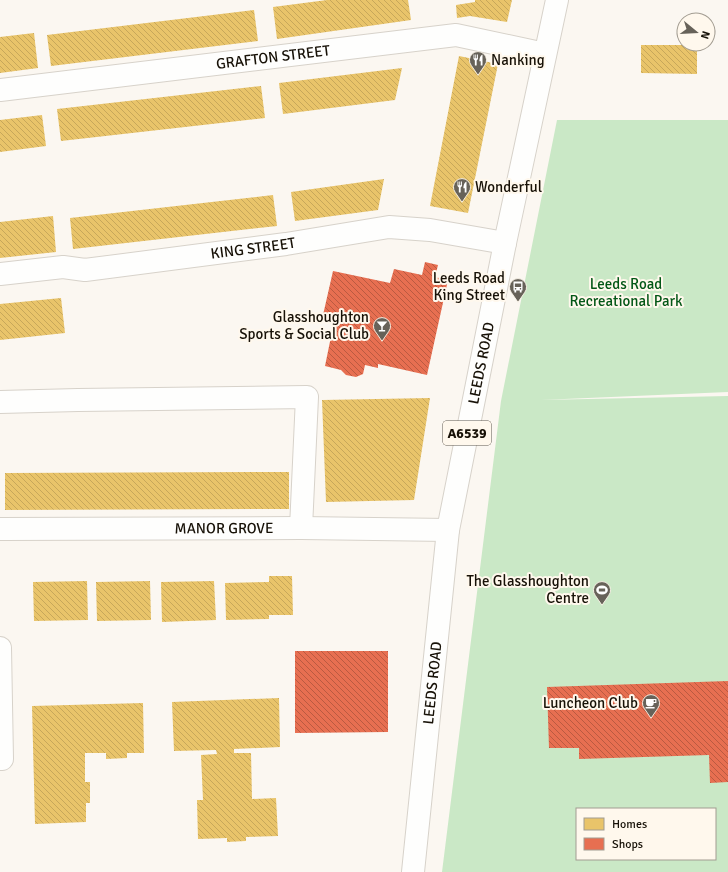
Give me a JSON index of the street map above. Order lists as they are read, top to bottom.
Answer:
{
  "streets": {
    "street": [
      "GRAFTON STREET",
      "KING STREET",
      "LEEDS ROAD",
      "A6539",
      "MANOR GROVE"
    ]
  },
  "crossings": [
    ["GRAFTON STREET", "LEEDS ROAD"],
    ["KING STREET", "LEEDS ROAD"],
    ["LEEDS ROAD", "MANOR GROVE"]
  ],
  "parks": ["Leeds Road Recreational Park"],
  "places": {
    "restaurant": ["Nanking", "Wonderful"],
    "bus stop": ["Leeds Road King Street"],
    "bar": ["Glasshoughton Sports & Social Club"],
    "sports": ["The Glasshoughton Centre"],
    "cafe": ["Luncheon Club"]
  },
  "legend": ["Homes", "Shops"],
  "north": "right"
}
